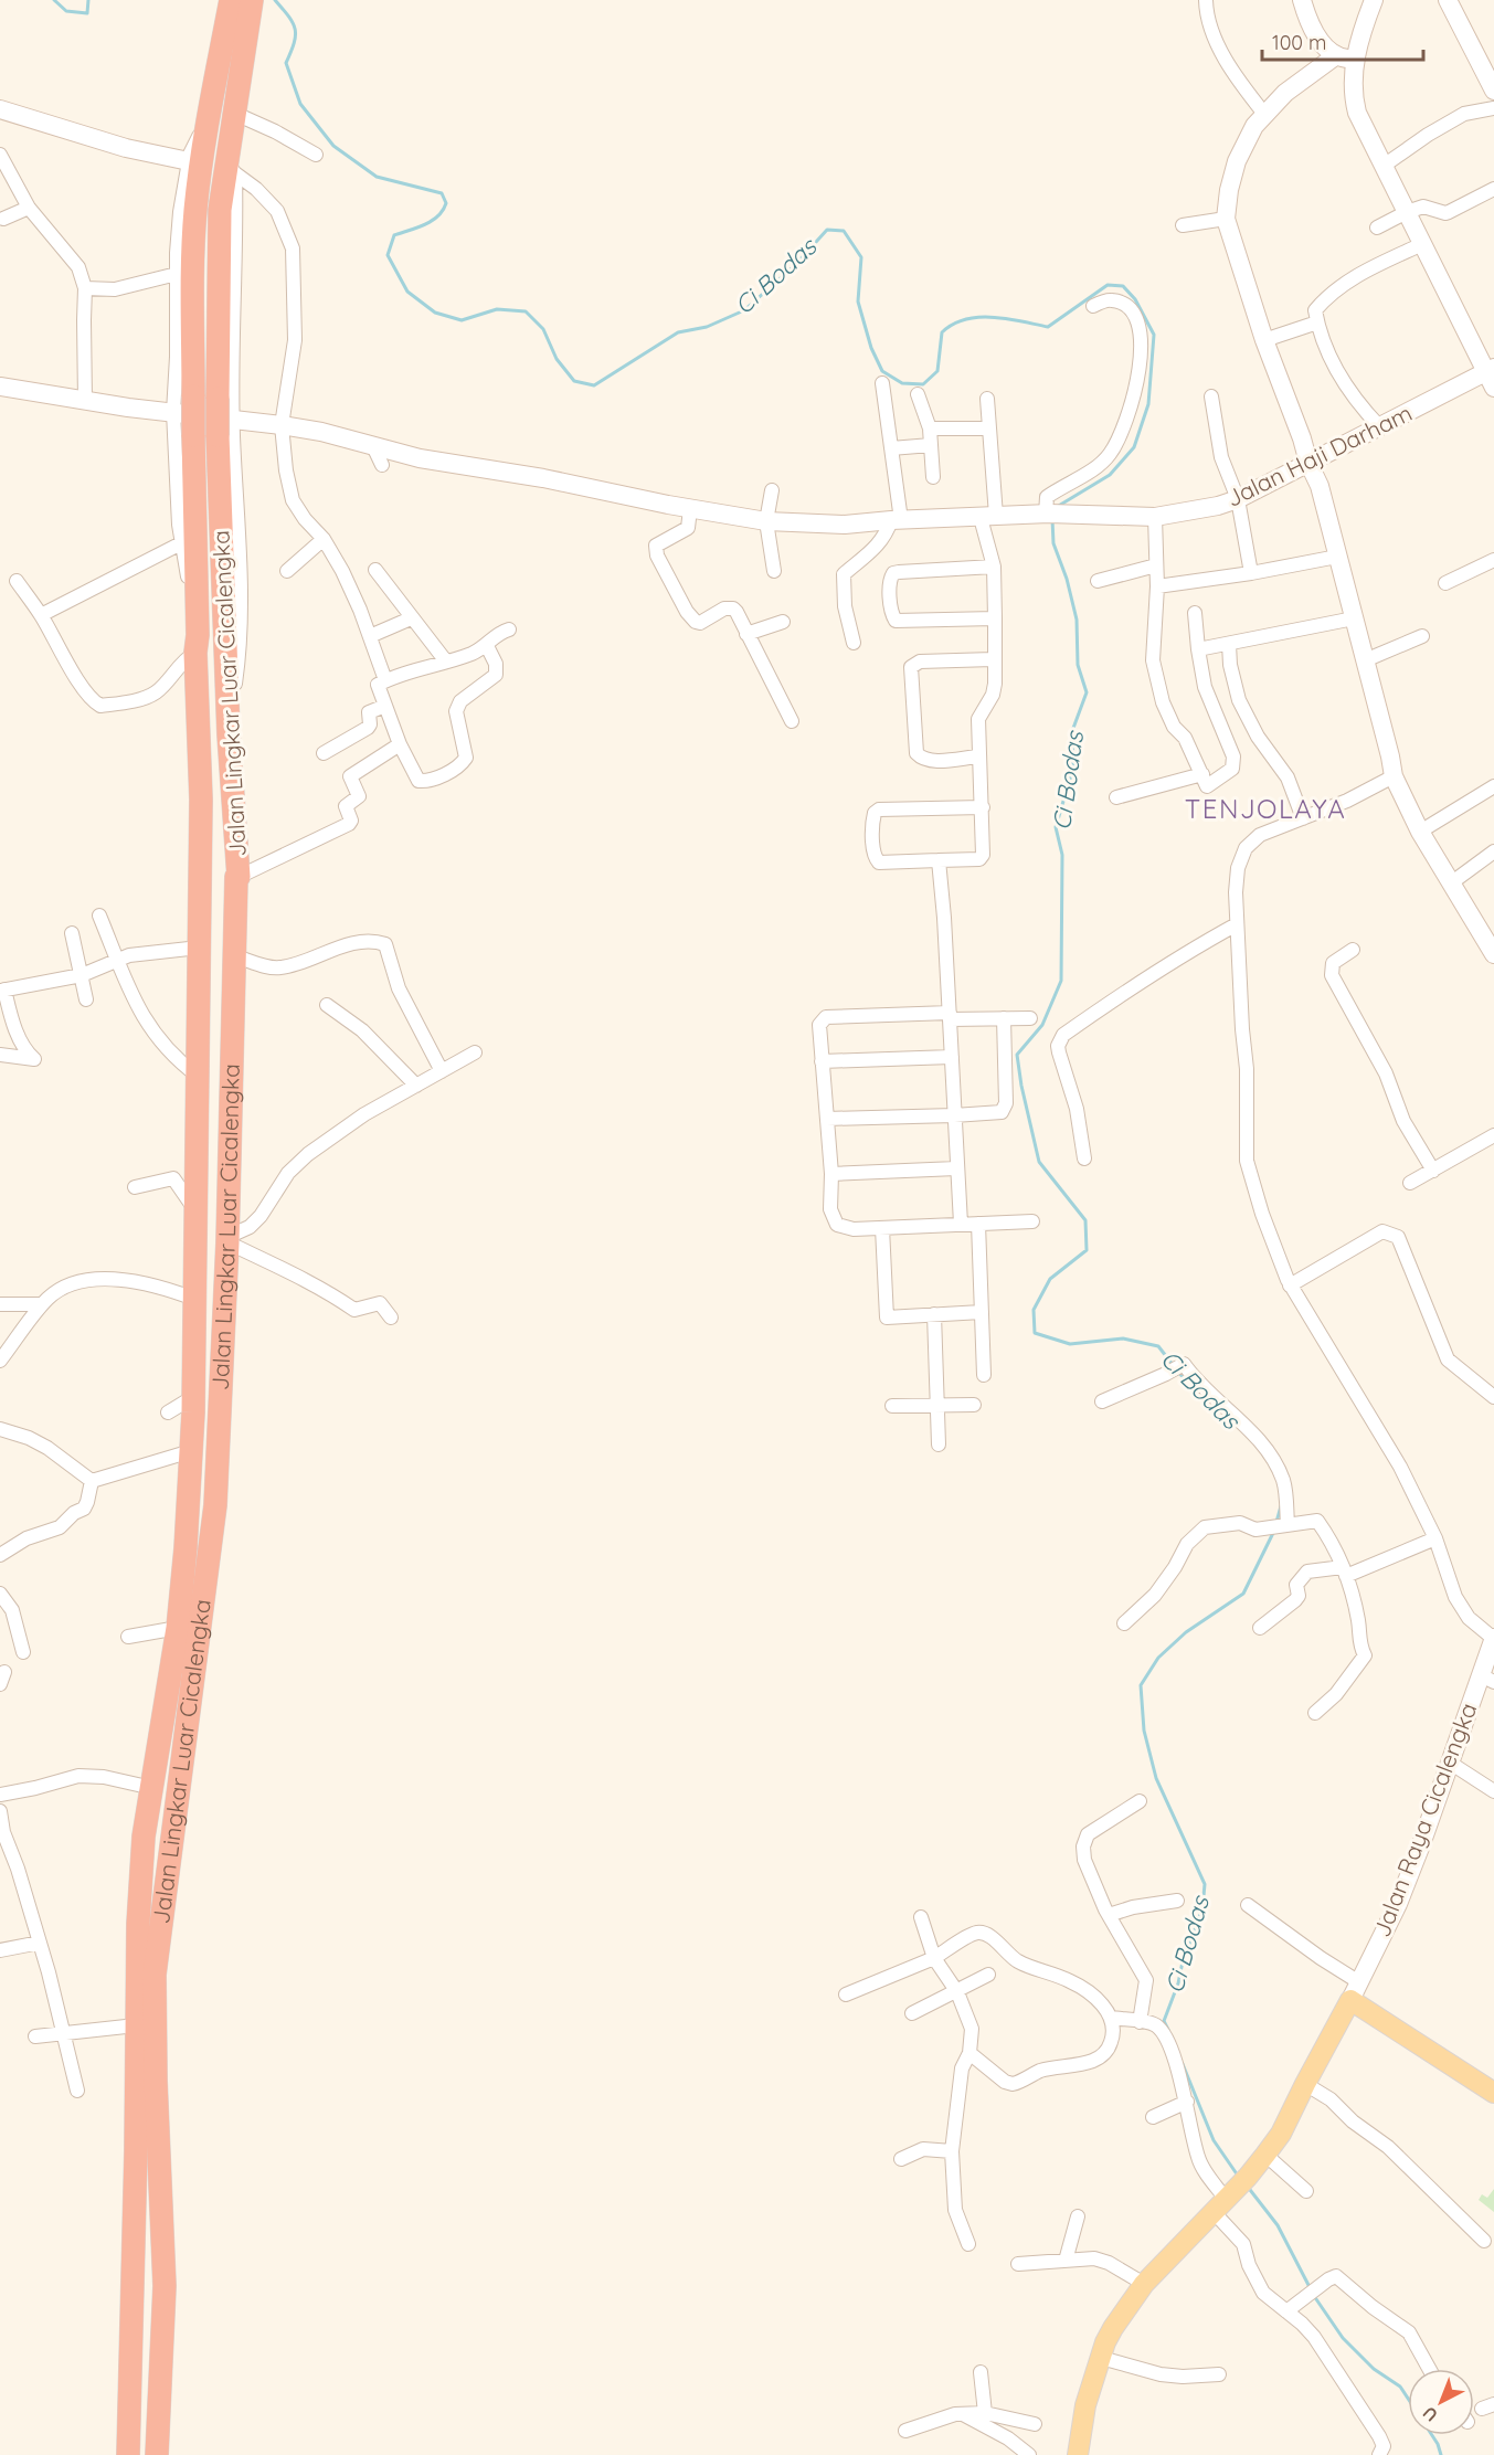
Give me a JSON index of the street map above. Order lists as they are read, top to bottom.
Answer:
{
  "streets": {
    "highway": ["Jalan Lingkar Luar Cicalengka"],
    "street": ["Jalan Haji Darham", "Jalan Raya Cicalengka"]
  },
  "crossings": [
    ["Jalan Haji Darham", "Jalan Lingkar Luar Cicalengka"]
  ],
  "districts": ["TENJOLAYA"],
  "water": ["Ci Bodas"],
  "scale_bar": "100 m",
  "north": "bottom left"
}
